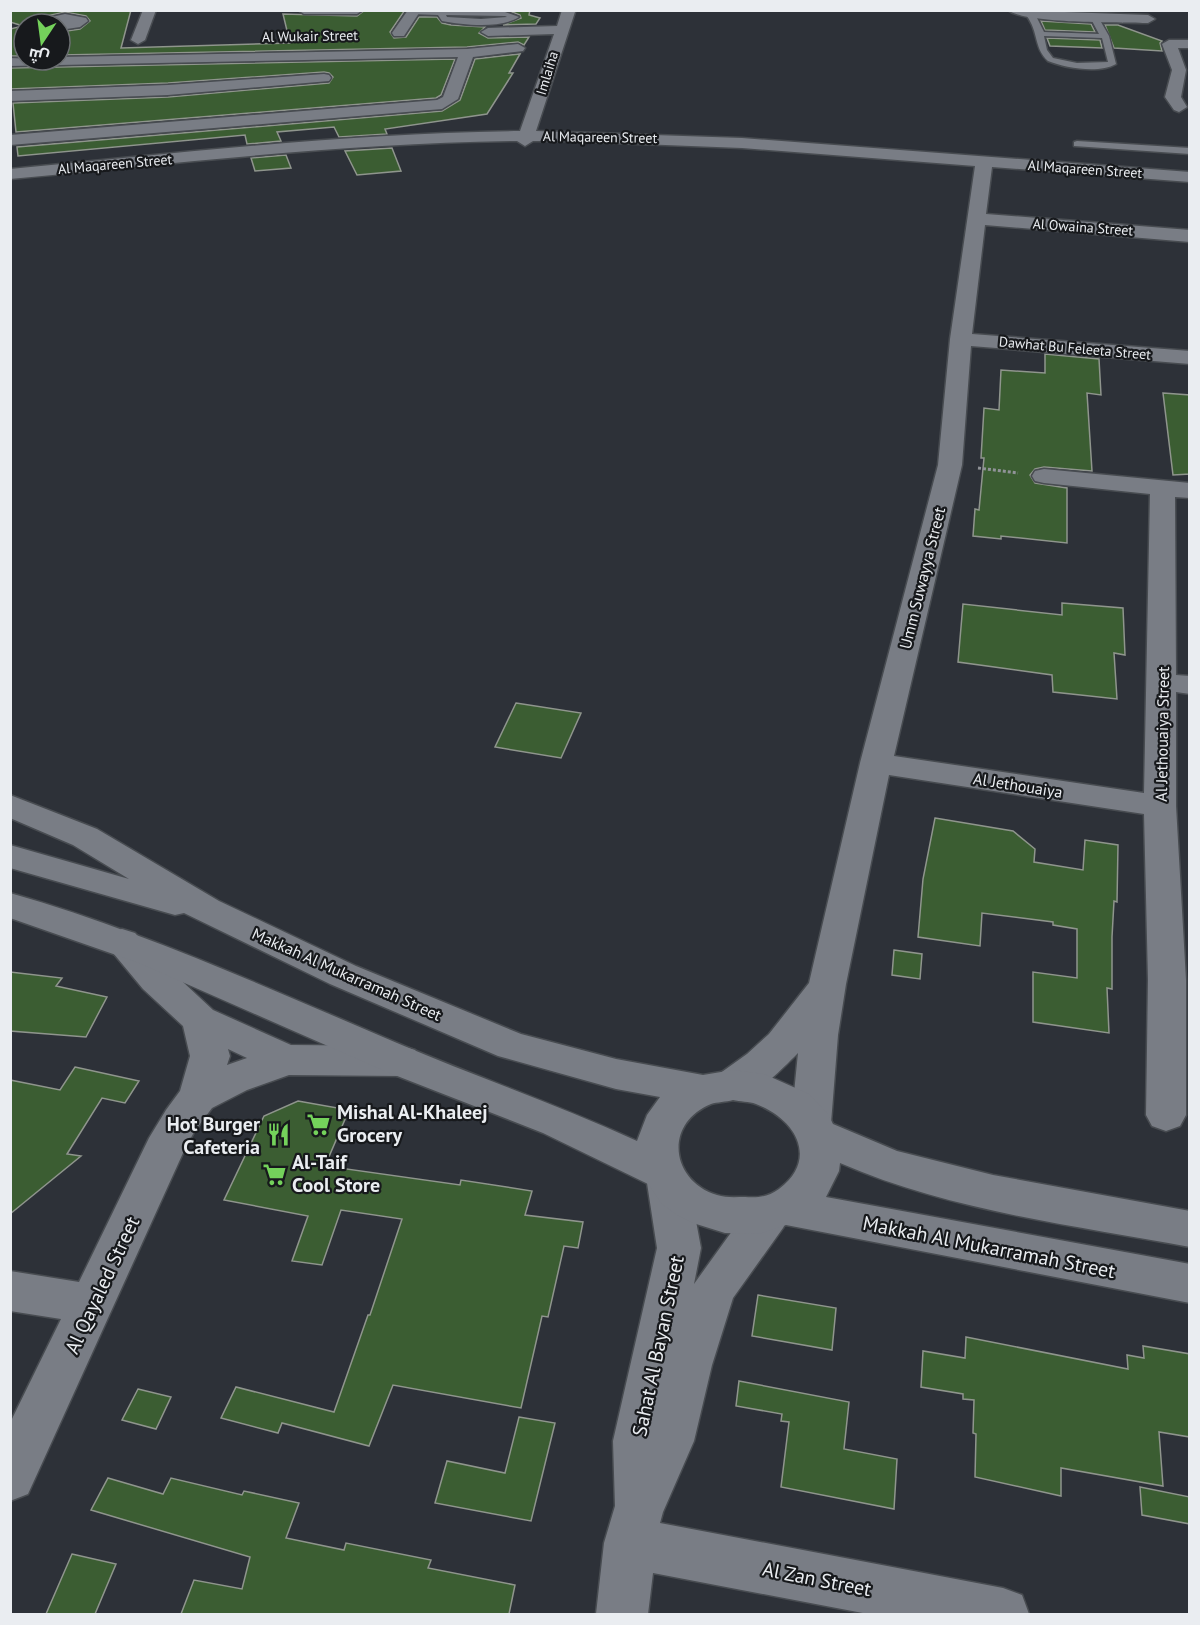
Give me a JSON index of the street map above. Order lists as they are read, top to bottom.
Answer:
{
  "streets": {
    "street": [
      "Imlaiha",
      "Al Maqareen Street",
      "Al Owaina Street",
      "Dawhat Bu Feleeta Street",
      "Umm Suwayya Street",
      "Al Jethouaiya Street",
      "Al Jethouaiya",
      "Makkah Al Mukarramah Street",
      "Al Qayaled Street",
      "Sahat Al Bayan Street",
      "Al Zan Street"
    ]
  },
  "crossings": [
    ["Imlaiha", "Al Maqareen Street"],
    ["Al Maqareen Street", "Umm Suwayya Street"],
    ["Al Owaina Street", "Umm Suwayya Street"],
    ["Dawhat Bu Feleeta Street", "Umm Suwayya Street"],
    ["Umm Suwayya Street", "Al Jethouaiya"],
    ["Umm Suwayya Street", "Makkah Al Mukarramah Street"],
    ["Umm Suwayya Street", "Sahat Al Bayan Street"],
    ["Al Jethouaiya Street", "Al Jethouaiya"],
    ["Makkah Al Mukarramah Street", "Sahat Al Bayan Street"],
    ["Sahat Al Bayan Street", "Al Zan Street"]
  ],
  "places": {
    "supermarket": ["Mishal Al-Khaleej Grocery", "Al-Taif Cool Store"],
    "restaurant": ["Hot Burger Cafeteria"]
  },
  "north": "bottom"
}
